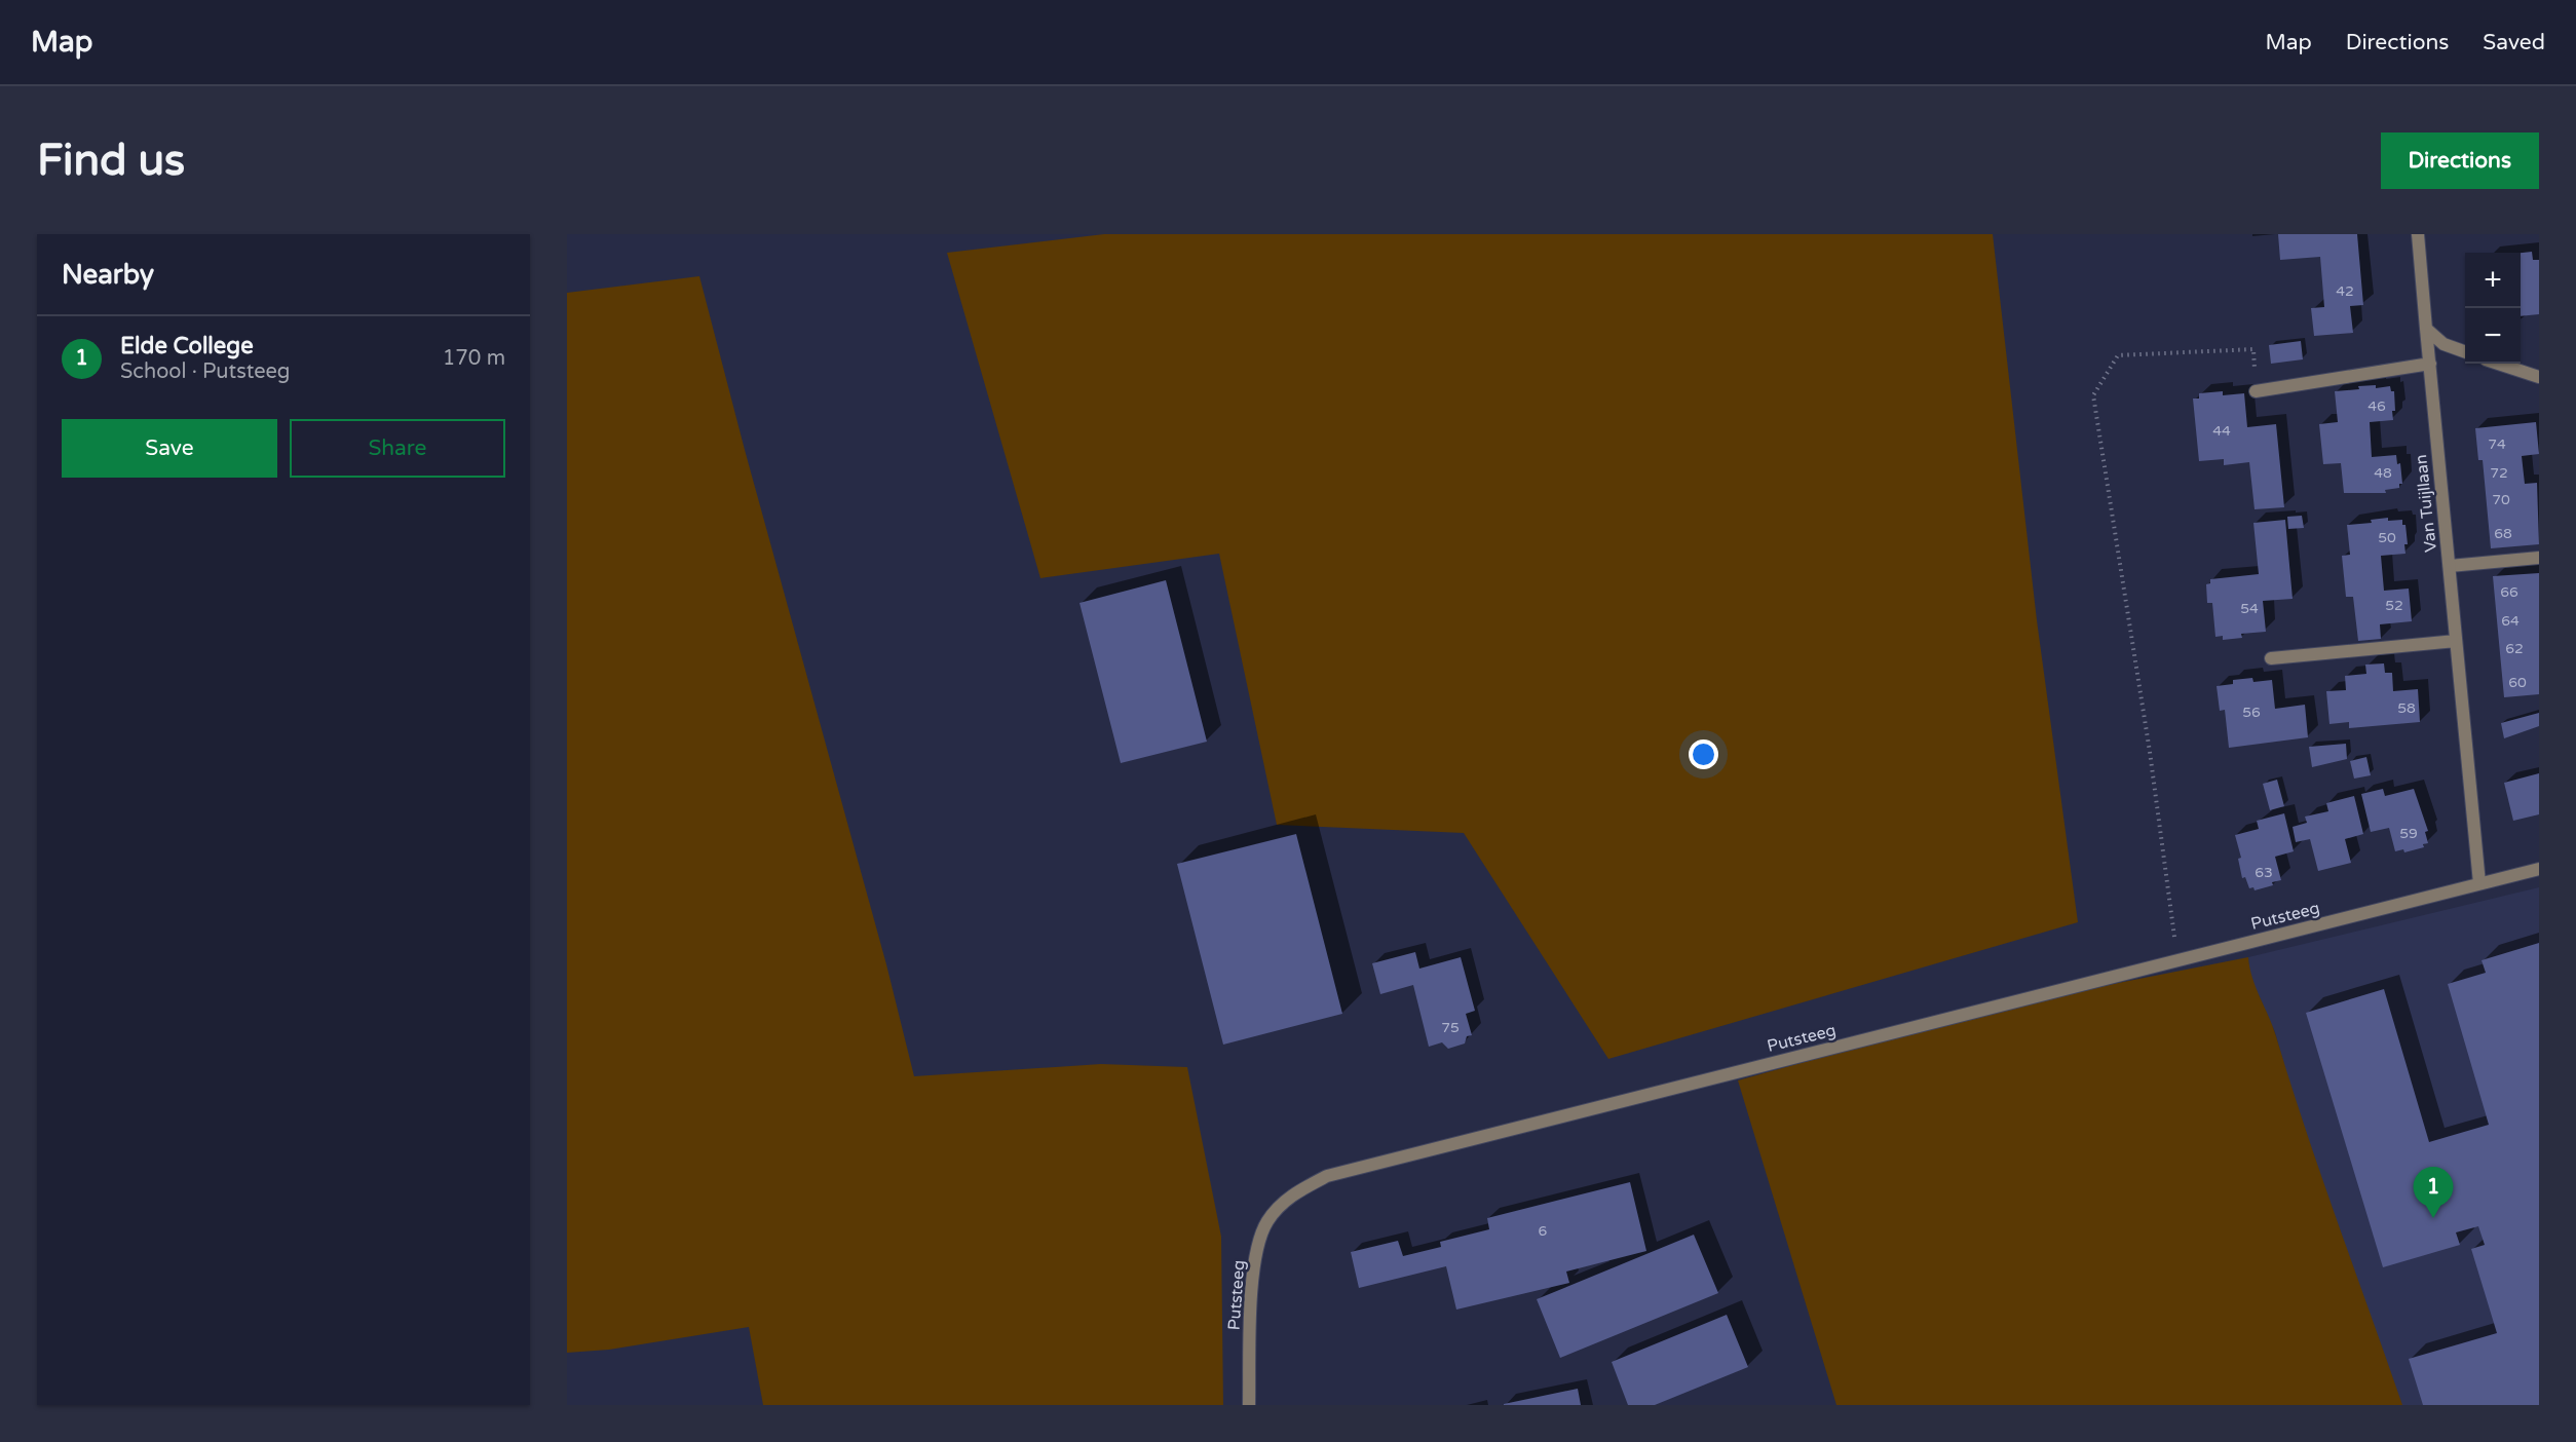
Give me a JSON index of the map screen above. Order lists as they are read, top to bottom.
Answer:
{
  "streets": {
    "street": ["Van Tuijllaan", "Putsteeg"]
  },
  "crossings": [
    ["Van Tuijllaan", "Putsteeg"]
  ],
  "house_numbers": [
    "42",
    "46",
    "44",
    "74",
    "48",
    "72",
    "70",
    "68",
    "50",
    "66",
    "52",
    "54",
    "64",
    "62",
    "60",
    "58",
    "56",
    "59",
    "63",
    "75",
    "6"
  ],
  "page": {
    "header": "Map",
    "nav": ["Map", "Directions", "Saved"],
    "buttons": [
      "Directions",
      ["Save", "Share"]
    ],
    "title": "Find us",
    "heading": "Nearby",
    "map_buttons": ["+", "−"],
    "list": [
      {
        "mark": "1",
        "name": "Elde College",
        "note": "School · Putsteeg",
        "value": "170 m"
      }
    ],
    "pins": "1"
  }
}
